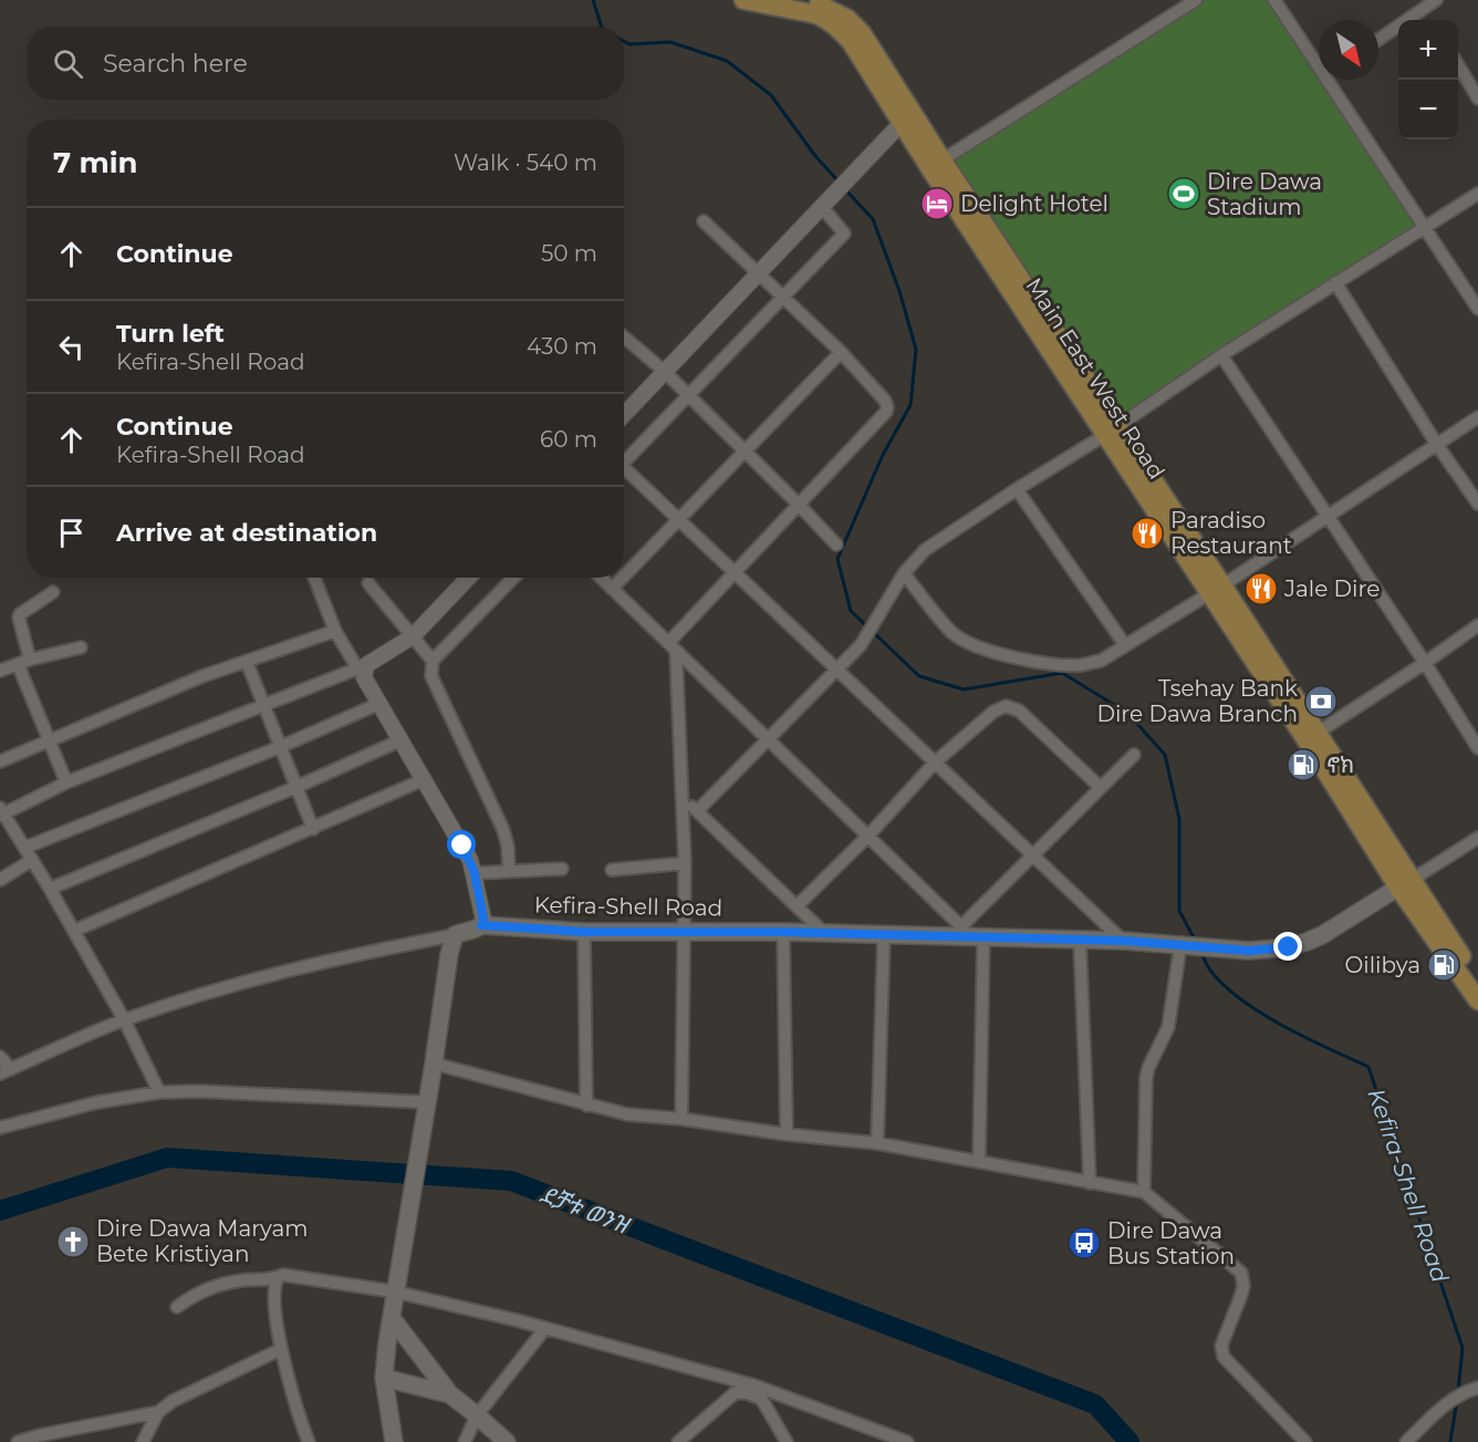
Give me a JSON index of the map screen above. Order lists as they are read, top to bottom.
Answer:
{
  "streets": {
    "main road": ["Main East West Road", "Kefira-Shell Road"]
  },
  "crossings": [
    ["Main East West Road", "Kefira-Shell Road"]
  ],
  "water": ["Kefira-Shell Road", "ደቻቱ ወንዝ"],
  "places": {
    "sports": ["Dire Dawa Stadium"],
    "hotel": ["Delight Hotel"],
    "restaurant": ["Paradiso Restaurant", "Jale Dire"],
    "bank": ["Tsehay Bank Dire Dawa Branch"],
    "fuel station": ["ኖክ", "Oilibya"],
    "church": ["Dire Dawa Maryam Bete Kristiyan"],
    "bus stop": ["Dire Dawa Bus Station"]
  },
  "north": "bottom right",
  "page": {
    "map_buttons": ["+", "−"],
    "search": "Search here",
    "heading": ["7 min", "Walk · 540 m"],
    "list": [
      ["Continue", "50 m"],
      ["Turn left", "Kefira-Shell Road", "430 m"],
      ["Continue", "Kefira-Shell Road", "60 m"],
      "Arrive at destination"
    ]
  }
}
